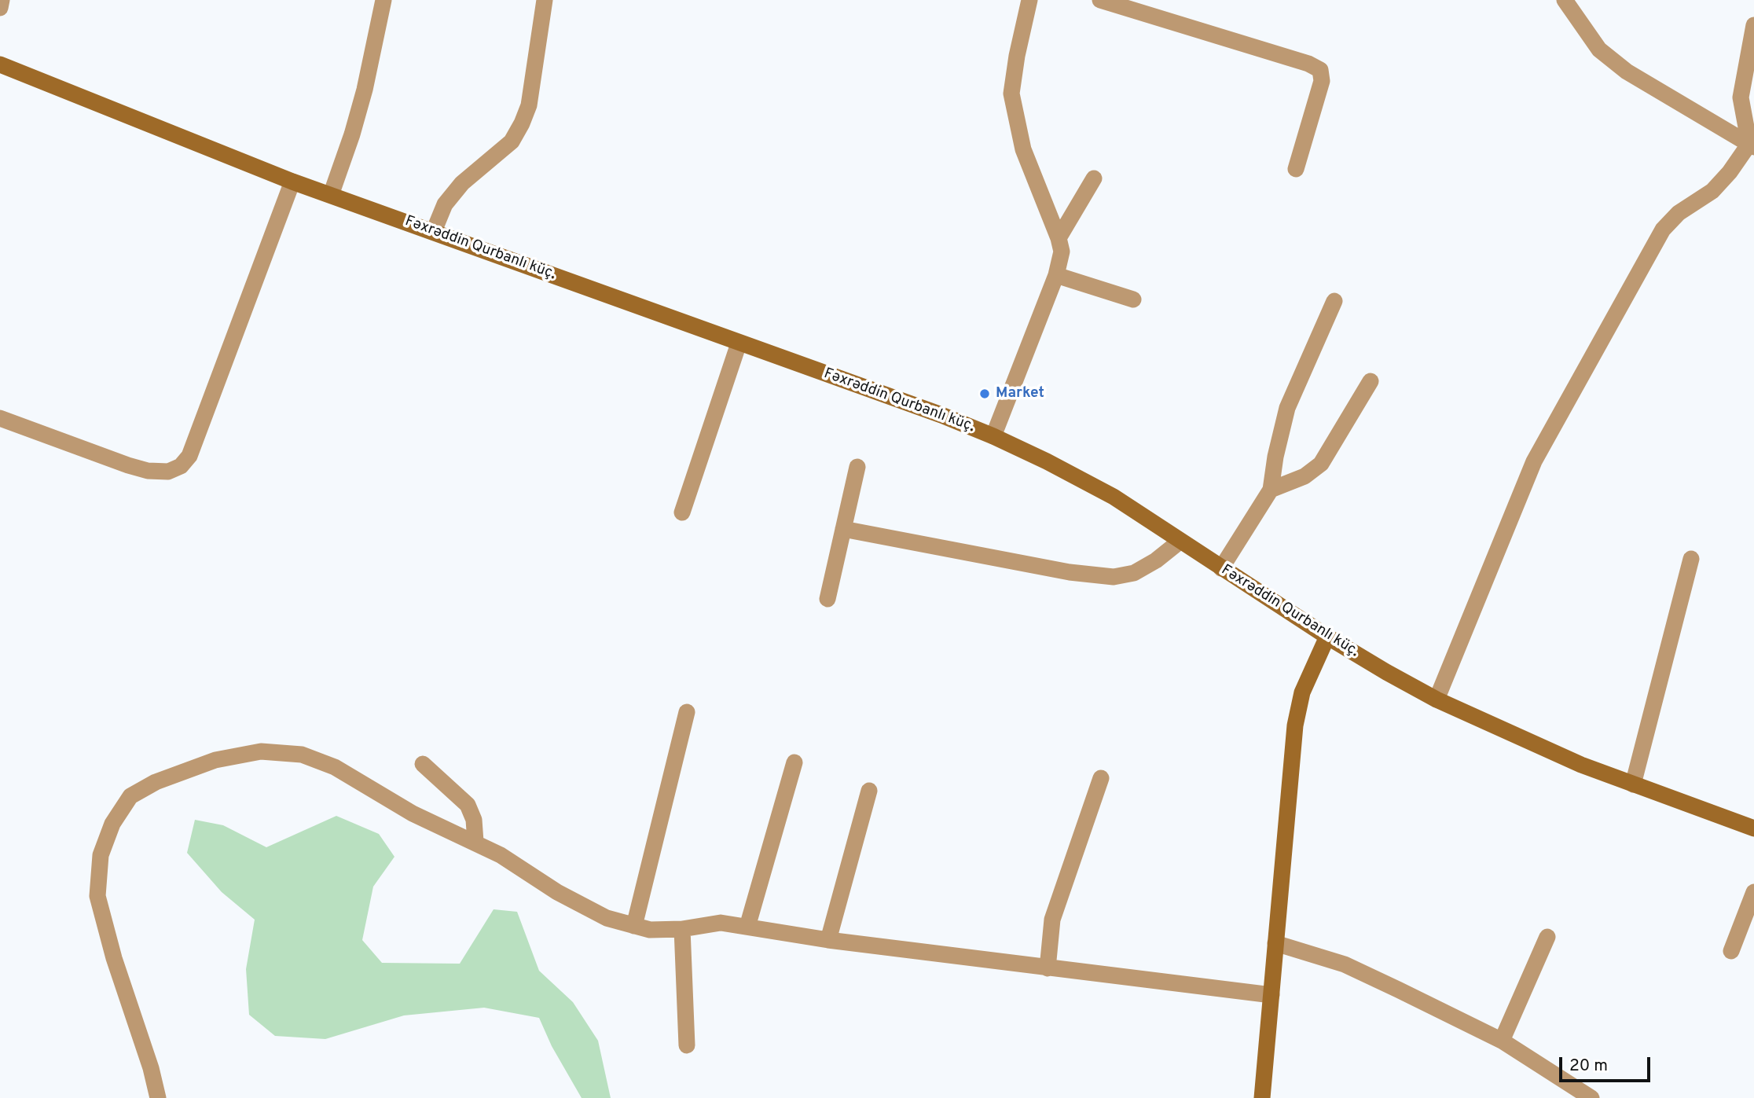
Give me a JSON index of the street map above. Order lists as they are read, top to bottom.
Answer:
{
  "streets": {
    "street": ["Fəxrəddin Qurbanlı küç."]
  },
  "places": ["Market"],
  "scale_bar": "20 m"
}
